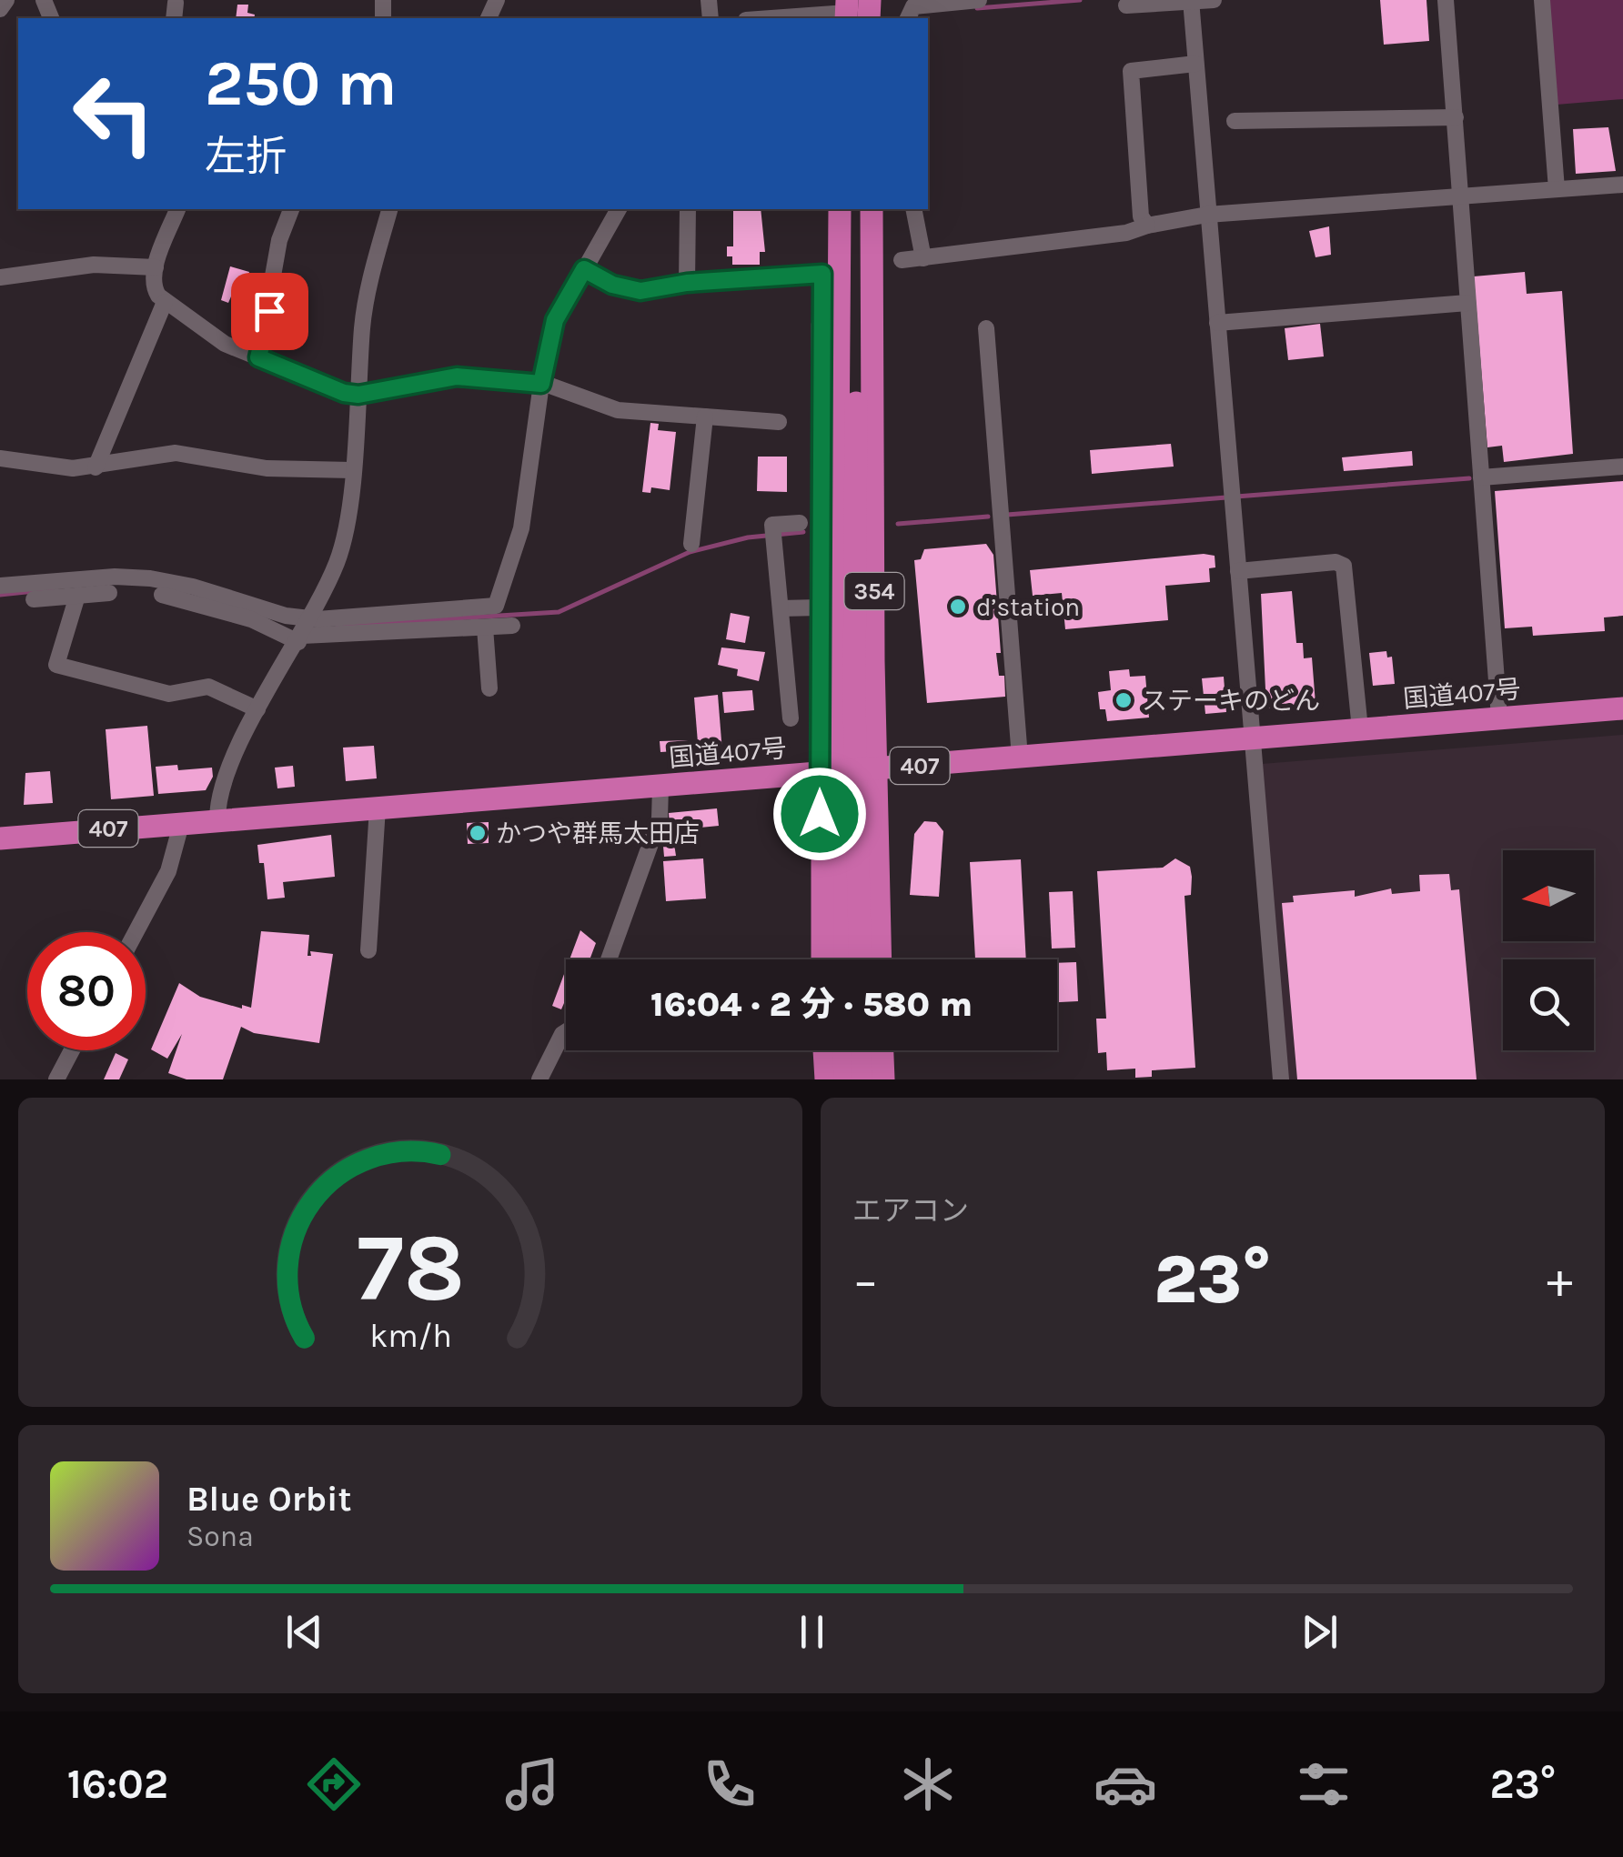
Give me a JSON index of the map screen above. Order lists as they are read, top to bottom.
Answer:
{
  "streets": {
    "highway": ["354", "国道407号", "407"]
  },
  "crossings": [
    ["354", "国道407号"]
  ],
  "places": ["d’station", "ステーキのどん", "かつや群馬太田店"],
  "north": "left",
  "page": {
    "turn": ["250 m", "左折"],
    "limit": "80",
    "trip": "16:04 · 2 分 · 580 m",
    "tile": "エアコン",
    "heat": ["−", "23°", "+"],
    "song": ["Blue Orbit", "Sona"],
    "tabs": ["16:02", "23°"],
    "gauge": ["78", "km/h"]
  }
}
